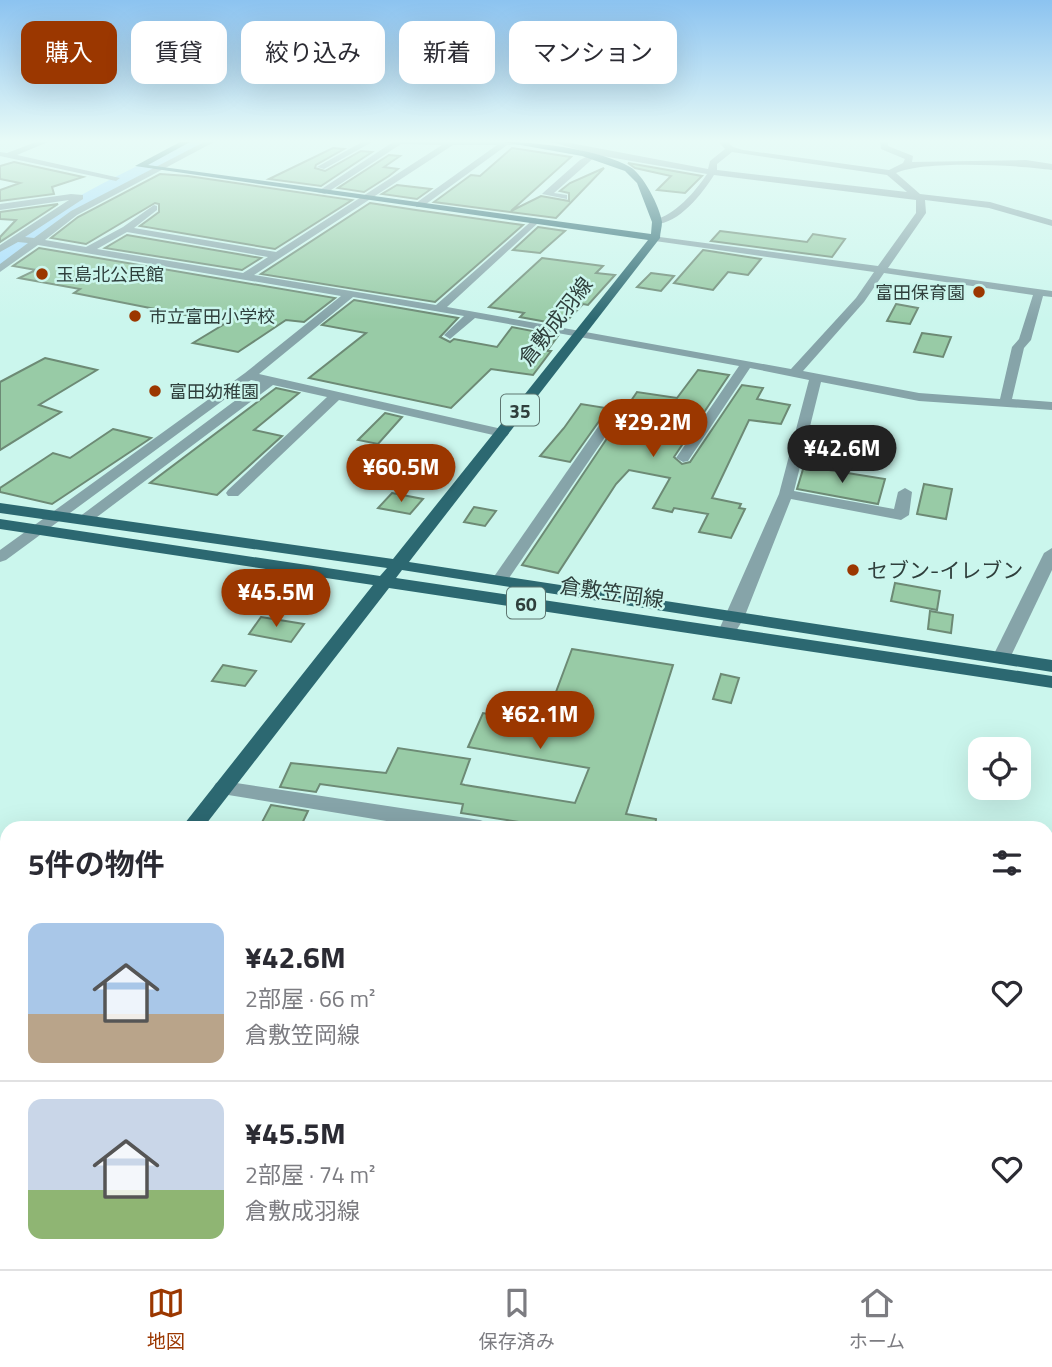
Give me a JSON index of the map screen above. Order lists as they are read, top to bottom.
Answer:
{
  "streets": {
    "main road": [
      "倉敷成羽線",
      "35",
      "倉敷笠岡線",
      "60"
    ]
  },
  "crossings": [
    ["倉敷成羽線", "倉敷笠岡線"]
  ],
  "places": [
    "玉島北公民館",
    "富田保育園",
    "市立富田小学校",
    "富田幼稚園",
    "セブン-イレブン"
  ],
  "page": {
    "chip": [
      "購入",
      "賃貸",
      "絞り込み",
      "新着",
      "マンション"
    ],
    "price": [
      "¥29.2M",
      "¥42.6M",
      "¥60.5M",
      "¥45.5M",
      "¥62.1M"
    ],
    "heading": "5件の物件",
    "list": [
      {
        "name": "¥42.6M",
        "note": "2部屋 · 66 m² · 倉敷笠岡線"
      },
      {
        "name": "¥45.5M",
        "note": "2部屋 · 74 m² · 倉敷成羽線"
      }
    ],
    "tabs": ["地図", "保存済み", "ホーム"]
  }
}
